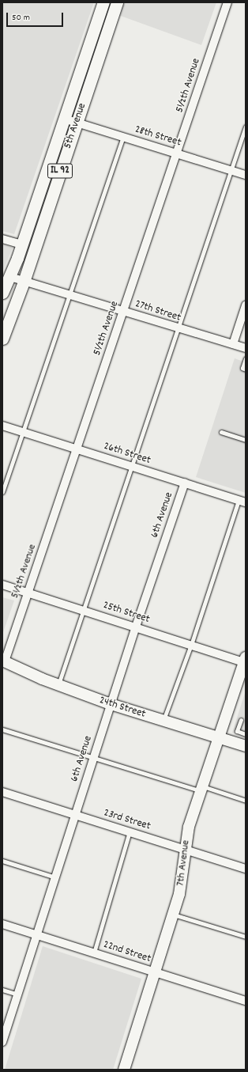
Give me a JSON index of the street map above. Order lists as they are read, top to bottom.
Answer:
{
  "streets": {
    "main road": ["5th Avenue", "IL 92"],
    "street": [
      "5½th Avenue",
      "28th Street",
      "27th Street",
      "26th Street",
      "6th Avenue",
      "25th Street",
      "24th Street",
      "23rd Street",
      "7th Avenue",
      "22nd Street"
    ]
  },
  "crossings": [
    ["5½th Avenue", "28th Street"],
    ["5½th Avenue", "27th Street"],
    ["5½th Avenue", "26th Street"],
    ["5½th Avenue", "25th Street"],
    ["5½th Avenue", "24th Street"],
    ["5th Avenue", "28th Street"],
    ["5th Avenue", "27th Street"],
    ["26th Street", "6th Avenue"],
    ["6th Avenue", "25th Street"],
    ["6th Avenue", "24th Street"],
    ["6th Avenue", "23rd Street"],
    ["6th Avenue", "22nd Street"],
    ["25th Street", "7th Avenue"],
    ["24th Street", "7th Avenue"],
    ["23rd Street", "7th Avenue"],
    ["7th Avenue", "22nd Street"]
  ],
  "scale_bar": "50 m"
}
